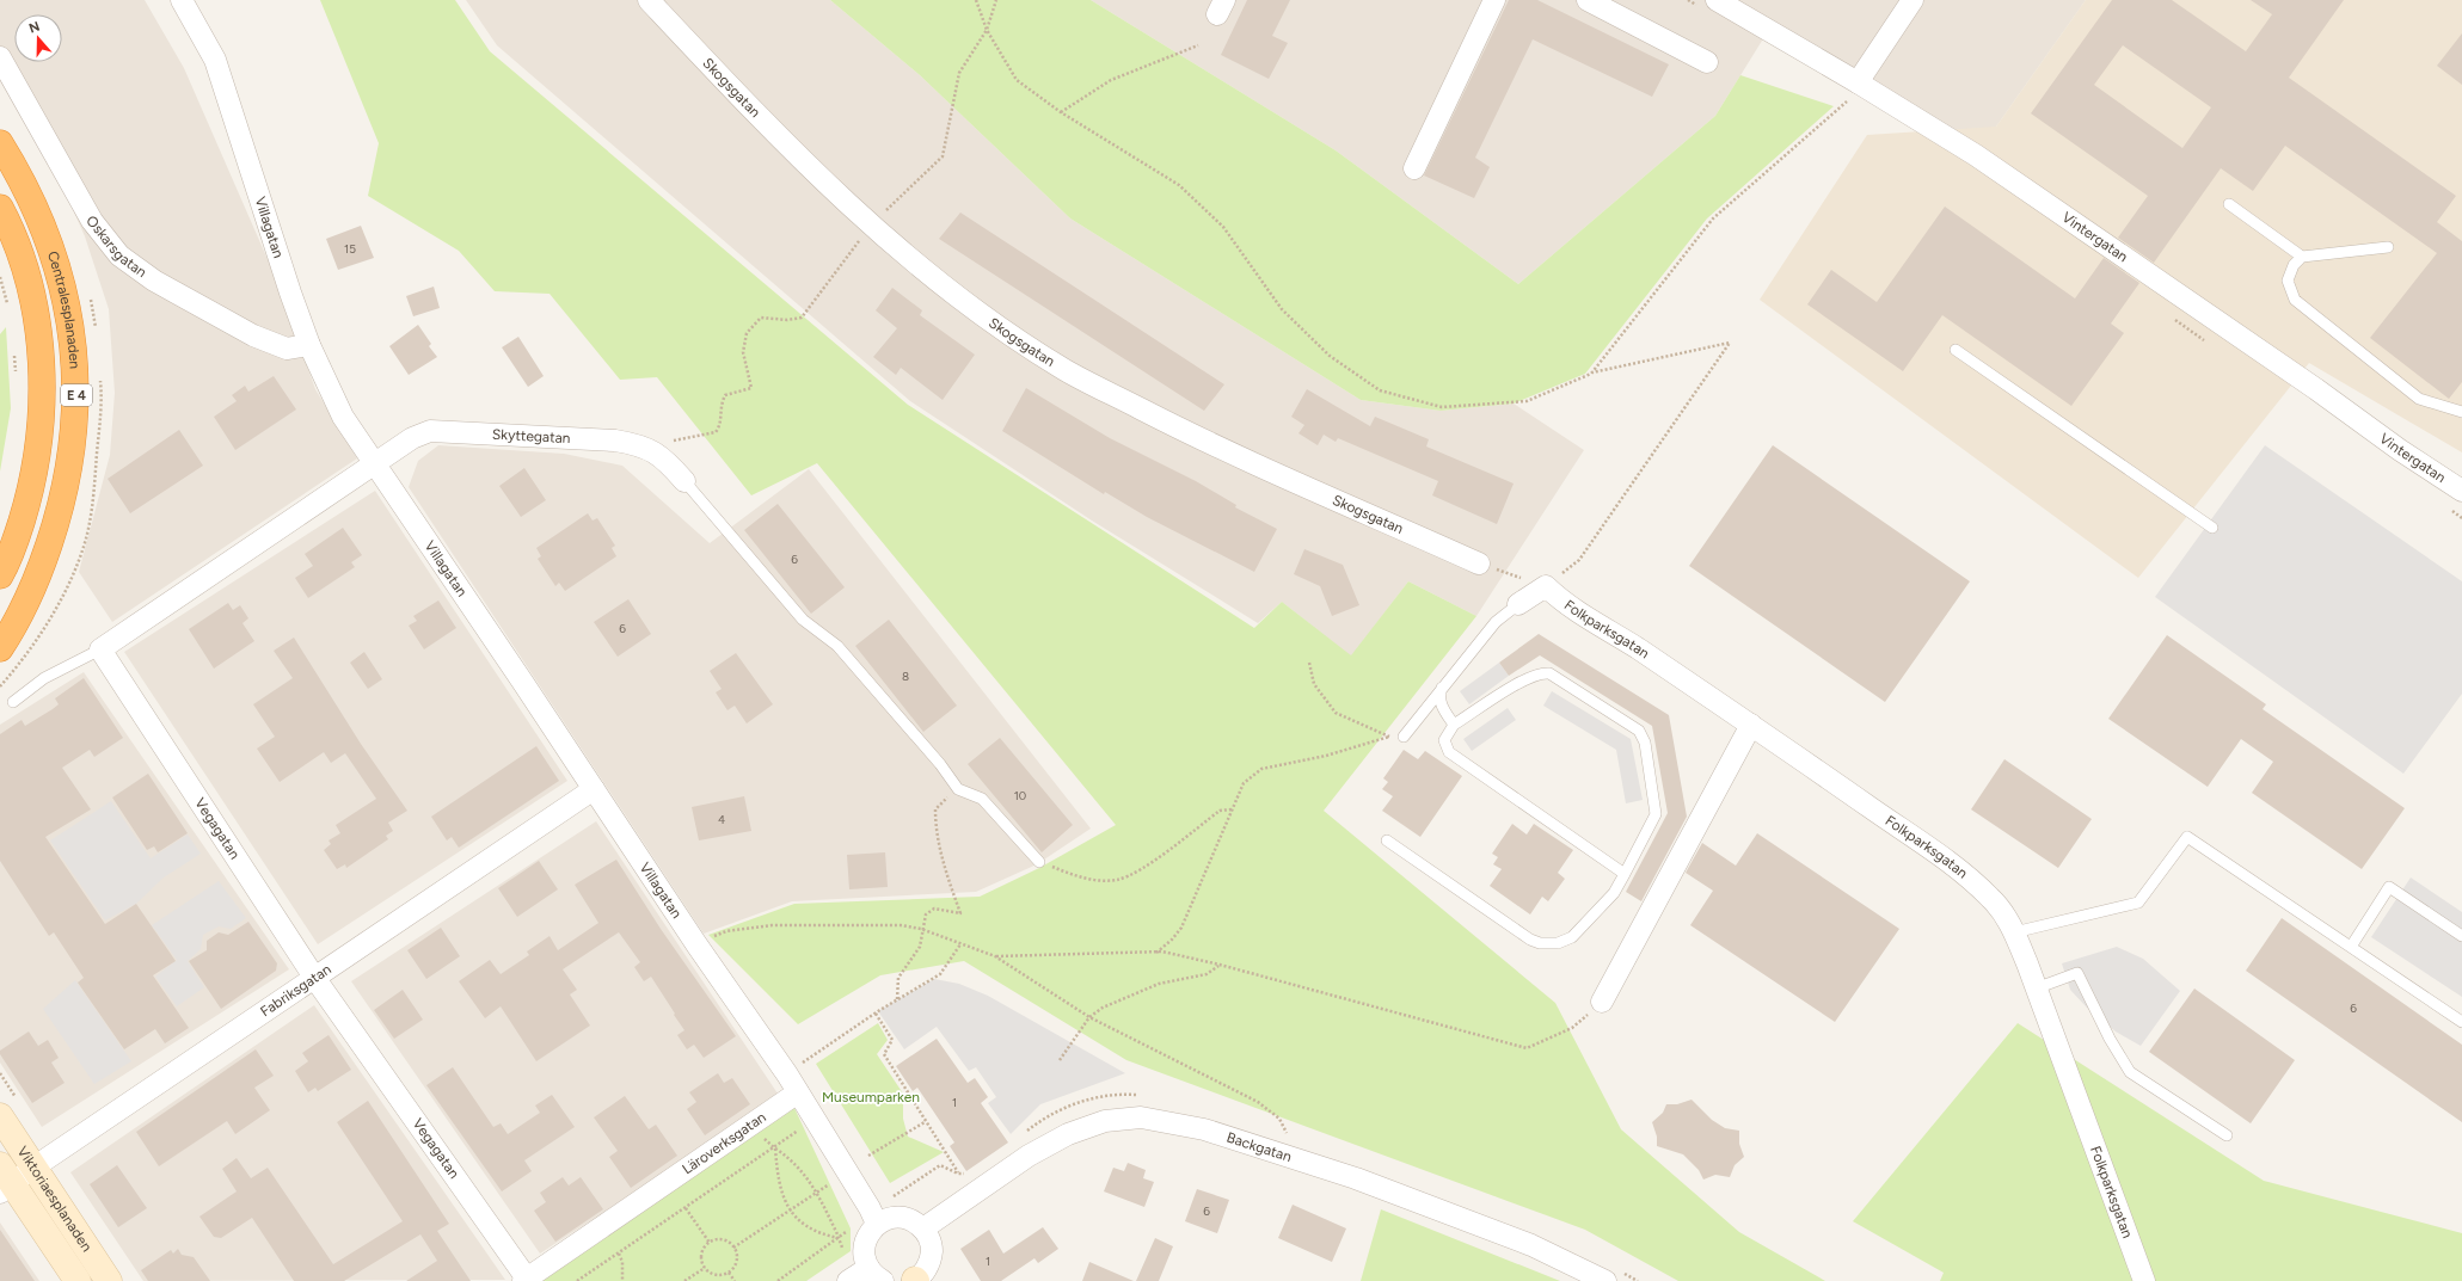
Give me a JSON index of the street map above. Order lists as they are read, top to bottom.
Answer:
{
  "streets": {
    "highway": ["Centralesplanaden", "E 4"],
    "main road": ["Viktoriaesplanaden"],
    "street": [
      "Skogsgatan",
      "Villagatan",
      "Vintergatan",
      "Oskarsgatan",
      "Skyttegatan",
      "Folkparksgatan",
      "Vegagatan",
      "Fabriksgatan",
      "Läroverksgatan",
      "Backgatan"
    ]
  },
  "crossings": [
    ["Villagatan", "Oskarsgatan"],
    ["Villagatan", "Skyttegatan"],
    ["Villagatan", "Fabriksgatan"],
    ["Villagatan", "Läroverksgatan"],
    ["Vegagatan", "Fabriksgatan"],
    ["Vegagatan", "Läroverksgatan"],
    ["Fabriksgatan", "Viktoriaesplanaden"]
  ],
  "parks": ["Museumparken"],
  "house_numbers": [
    "15",
    "6",
    "6",
    "8",
    "10",
    "4",
    "6",
    "1",
    "6",
    "1"
  ],
  "north": "top"
}
